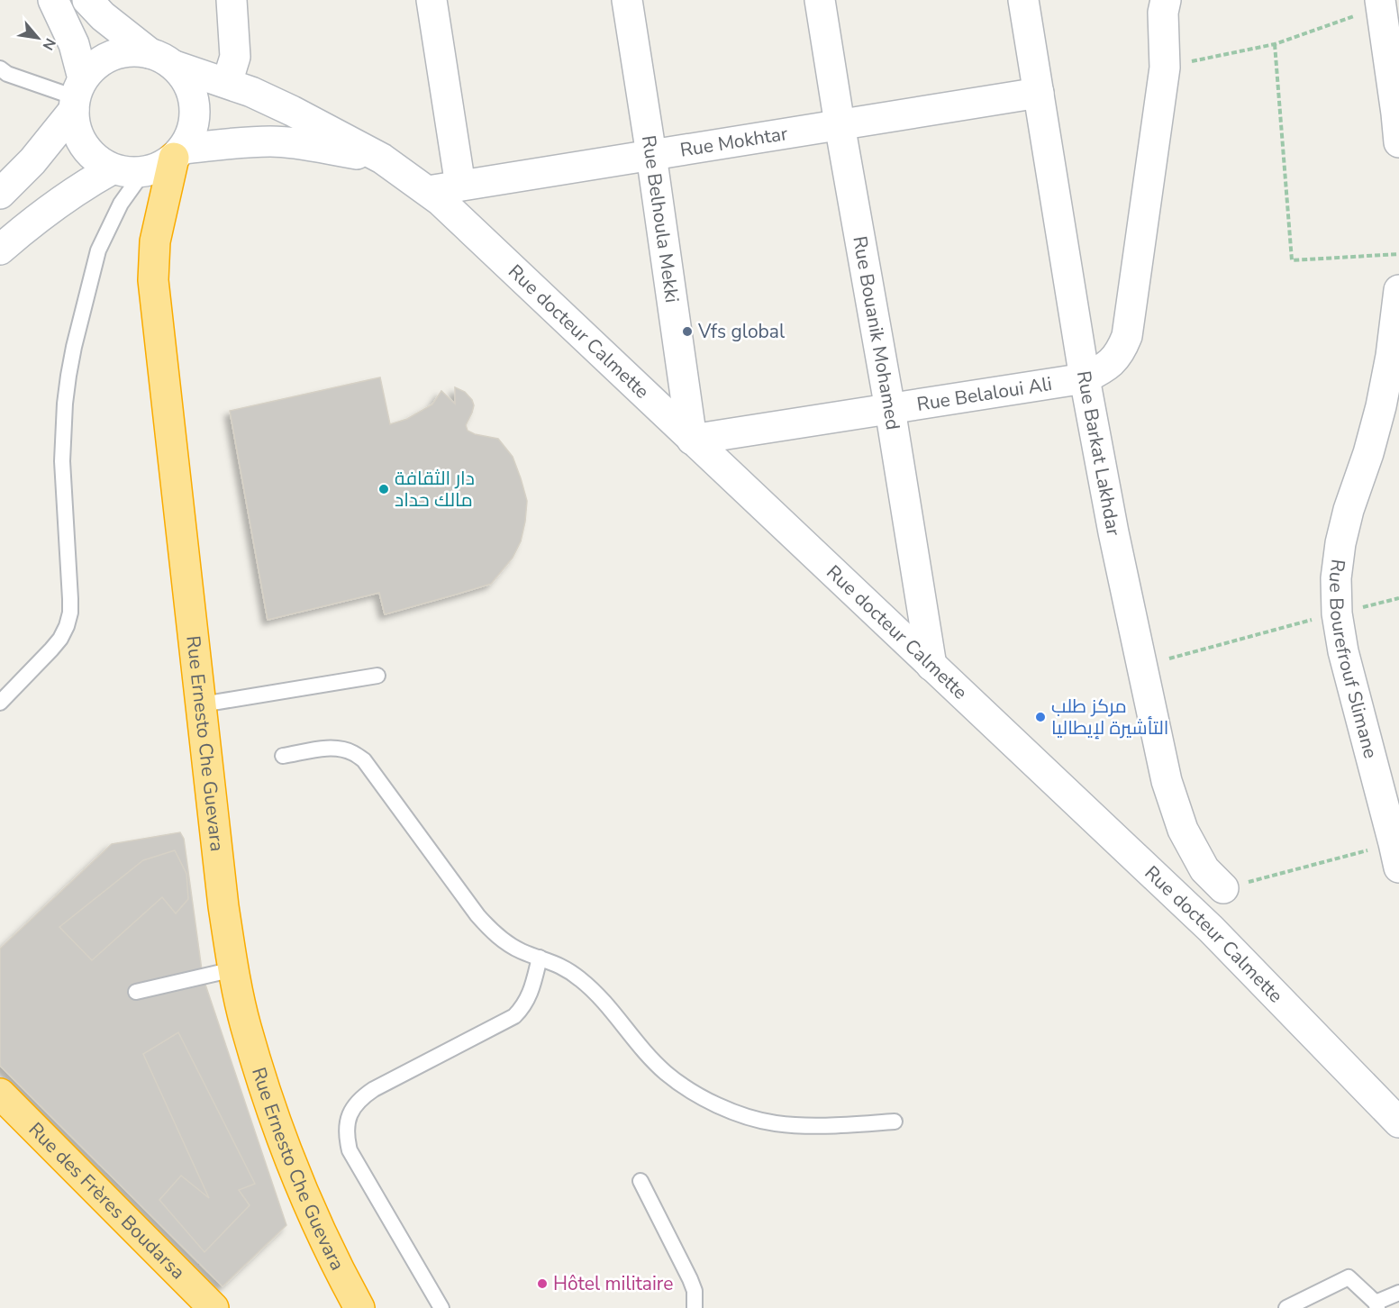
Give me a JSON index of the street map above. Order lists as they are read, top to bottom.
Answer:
{
  "streets": {
    "highway": ["Rue Ernesto Che Guevara", "Rue des Frères Boudarsa"],
    "street": [
      "Rue Mokhtar",
      "Rue Belhoula Mekki",
      "Rue docteur Calmette",
      "Rue Bouanik Mohamed",
      "Rue Belaloui Ali",
      "Rue Barkat Lakhdar",
      "Rue Bourefrouf Slimane"
    ]
  },
  "crossings": [
    ["Rue Mokhtar", "Rue Belhoula Mekki"],
    ["Rue Mokhtar", "Rue docteur Calmette"],
    ["Rue Mokhtar", "Rue Bouanik Mohamed"],
    ["Rue Mokhtar", "Rue Barkat Lakhdar"],
    ["Rue Belhoula Mekki", "Rue docteur Calmette"],
    ["Rue Belhoula Mekki", "Rue Belaloui Ali"],
    ["Rue docteur Calmette", "Rue Bouanik Mohamed"],
    ["Rue docteur Calmette", "Rue Belaloui Ali"],
    ["Rue docteur Calmette", "Rue Ernesto Che Guevara"],
    ["Rue Bouanik Mohamed", "Rue Belaloui Ali"],
    ["Rue Belaloui Ali", "Rue Barkat Lakhdar"]
  ],
  "places": [
    "Vfs global",
    "دار الثقافة مالك حداد",
    "مركز طلب التأشيرة لإيطاليا",
    "Hôtel militaire"
  ],
  "north": "bottom right"
}
